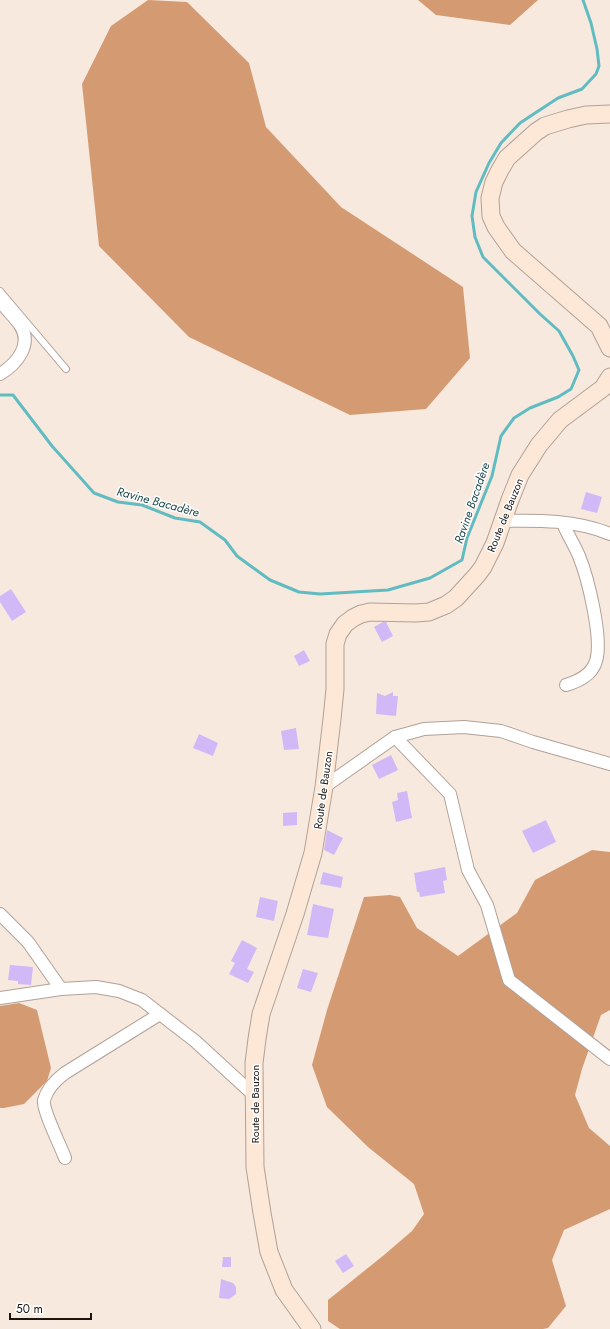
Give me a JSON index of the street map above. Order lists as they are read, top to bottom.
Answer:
{
  "streets": {
    "street": ["Route de Bauzon"]
  },
  "water": ["Ravine Bacadère"],
  "scale_bar": "50 m"
}
